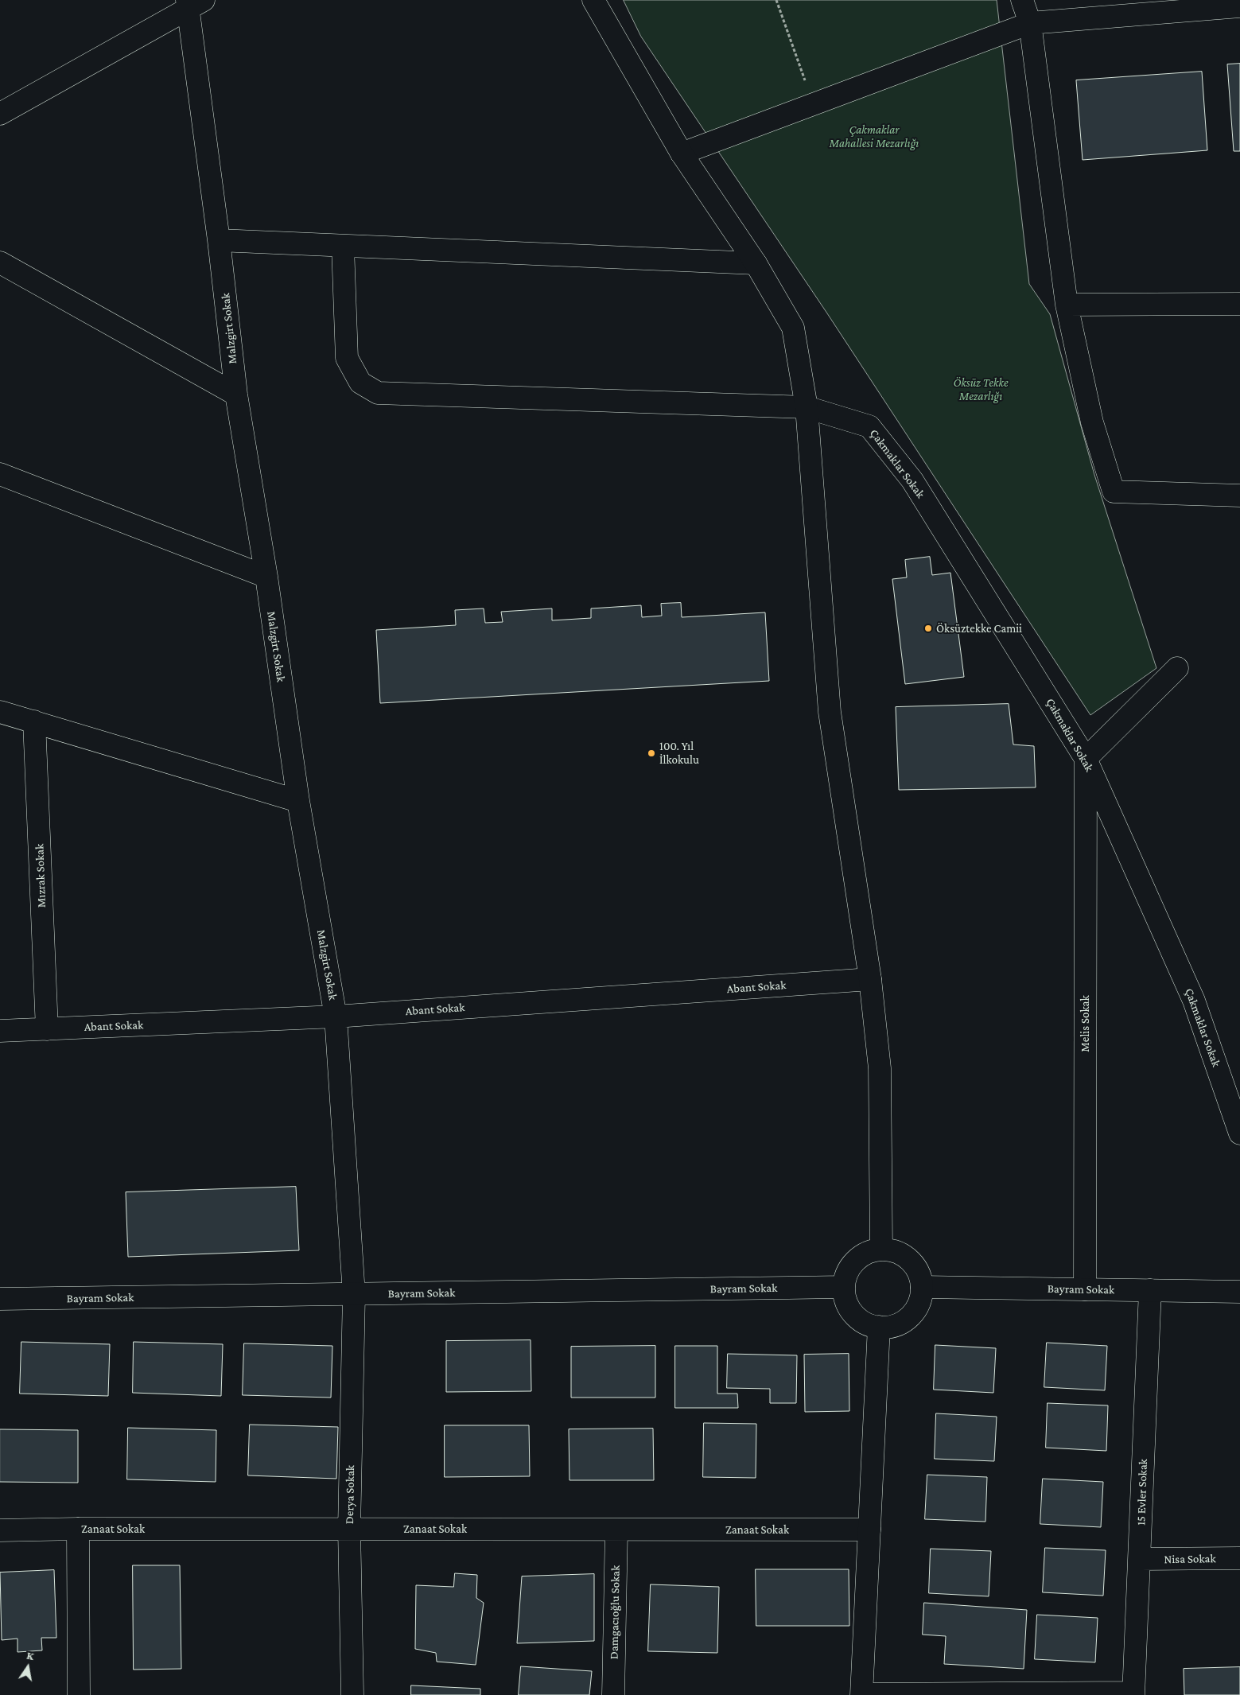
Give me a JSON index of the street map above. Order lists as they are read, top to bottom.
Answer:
{
  "streets": {
    "street": [
      "Malzgirt Sokak",
      "Çakmaklar Sokak",
      "Mızrak Sokak",
      "Abant Sokak",
      "Melis Sokak",
      "Bayram Sokak",
      "15 Evler Sokak",
      "Derya Sokak",
      "Zanaat Sokak",
      "Nisa Sokak",
      "Damgacıoğlu Sokak"
    ]
  },
  "crossings": [
    ["Malzgirt Sokak", "Abant Sokak"],
    ["Malzgirt Sokak", "Bayram Sokak"],
    ["Malzgirt Sokak", "Derya Sokak"],
    ["Çakmaklar Sokak", "Melis Sokak"],
    ["Mızrak Sokak", "Abant Sokak"],
    ["Melis Sokak", "Bayram Sokak"],
    ["Bayram Sokak", "15 Evler Sokak"],
    ["Bayram Sokak", "Derya Sokak"],
    ["15 Evler Sokak", "Nisa Sokak"],
    ["Derya Sokak", "Zanaat Sokak"],
    ["Zanaat Sokak", "Damgacıoğlu Sokak"]
  ],
  "parks": ["Çakmaklar Mahallesi Mezarlığı", "Öksüz Tekke Mezarlığı"],
  "places": ["Öksüztekke Camii", "100. Yıl İlkokulu"],
  "north": "top"
}
